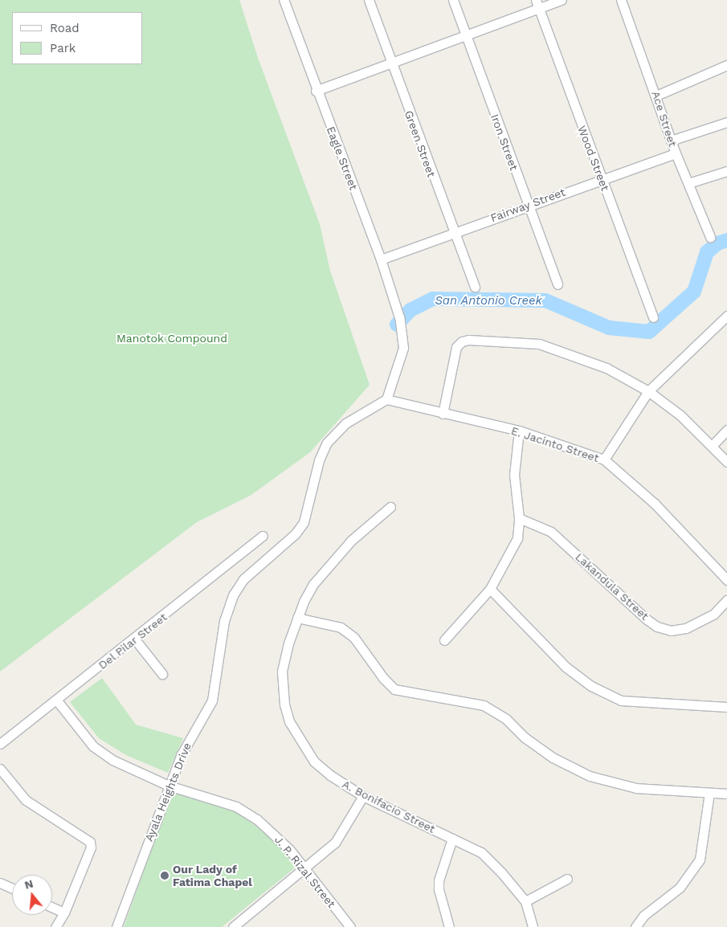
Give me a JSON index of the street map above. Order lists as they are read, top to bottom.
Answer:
{
  "streets": {
    "street": [
      "Ace Street",
      "Iron Street",
      "Green Street",
      "Eagle Street",
      "Wood Street",
      "Fairway Street",
      "E. Jacinto Street",
      "Lakandula Street",
      "Del Pilar Street",
      "Ayala Heights Drive",
      "A. Bonifacio Street",
      "J. P. Rizal Street"
    ]
  },
  "crossings": [
    ["Ace Street", "Fairway Street"],
    ["Iron Street", "Fairway Street"],
    ["Green Street", "Fairway Street"],
    ["Eagle Street", "Fairway Street"],
    ["Eagle Street", "E. Jacinto Street"],
    ["Eagle Street", "Ayala Heights Drive"],
    ["Wood Street", "Fairway Street"],
    ["E. Jacinto Street", "Ayala Heights Drive"],
    ["Del Pilar Street", "J. P. Rizal Street"],
    ["Ayala Heights Drive", "J. P. Rizal Street"]
  ],
  "water": ["San Antonio Creek"],
  "parks": ["Manotok Compound"],
  "places": ["Our Lady of Fatima Chapel"],
  "legend": ["Road", "Park"],
  "north": "top"
}
